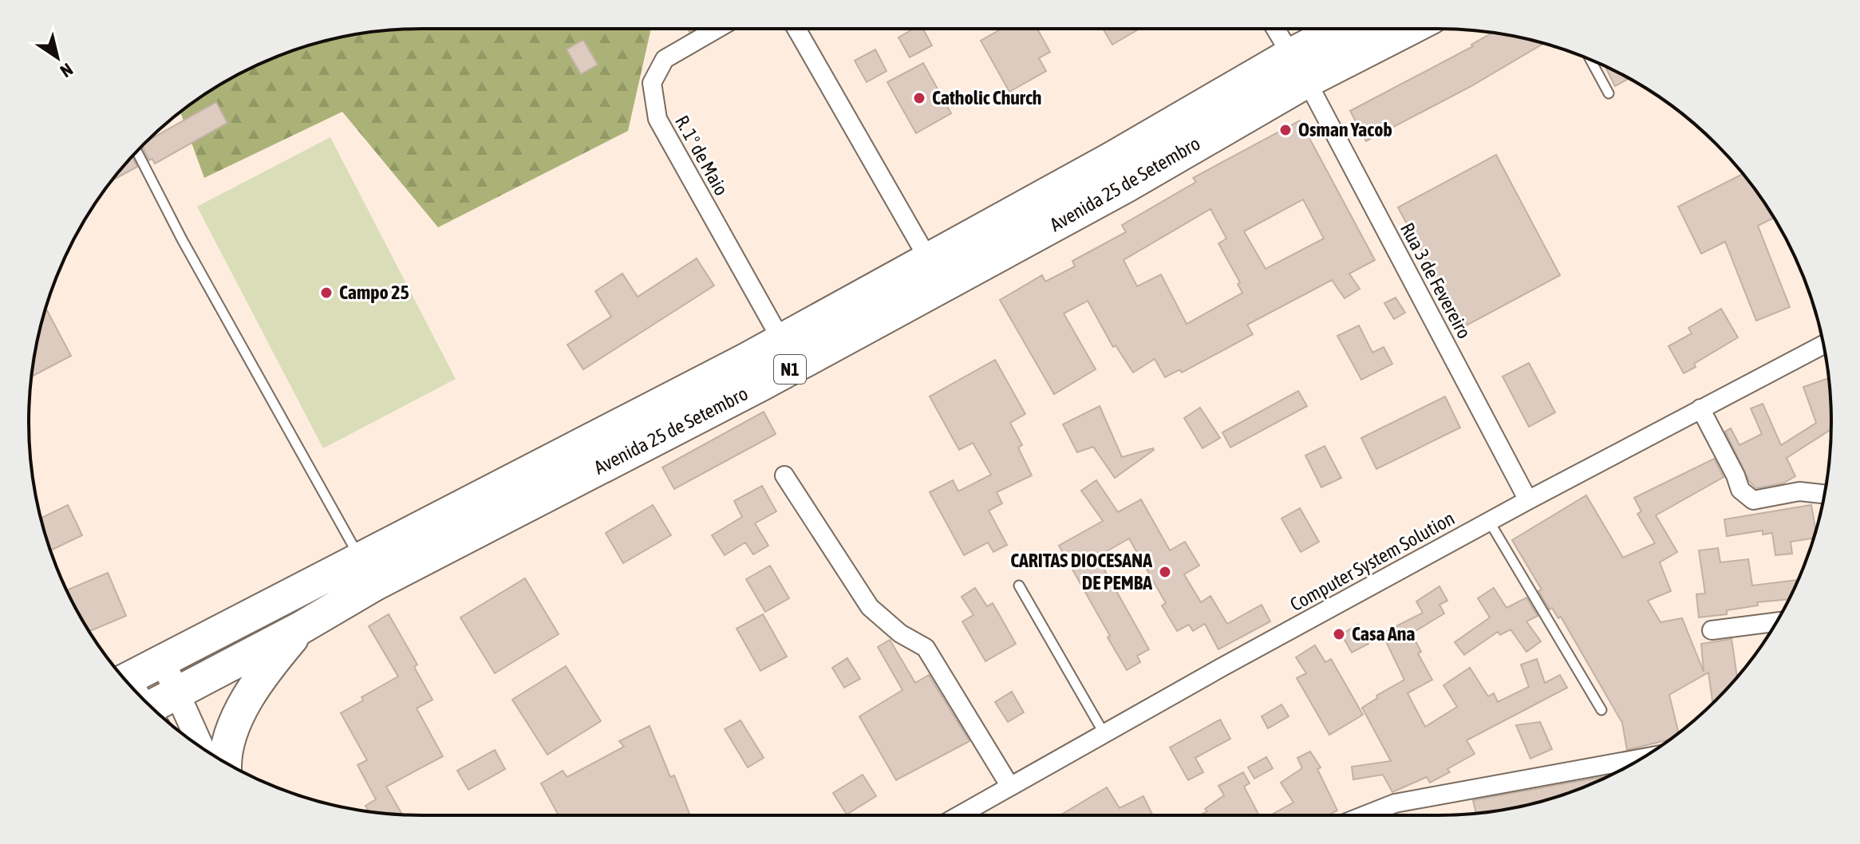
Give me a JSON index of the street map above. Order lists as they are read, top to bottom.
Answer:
{
  "streets": {
    "highway": ["Avenida 25 de Setembro", "N1"],
    "street": ["R. 1º de Maio", "Rua 3 de Fevereiro", "Computer System Solution"]
  },
  "crossings": [
    ["R. 1º de Maio", "Avenida 25 de Setembro"],
    ["Avenida 25 de Setembro", "Rua 3 de Fevereiro"],
    ["Rua 3 de Fevereiro", "Computer System Solution"]
  ],
  "places": [
    "Catholic Church",
    "Osman Yacob",
    "Campo 25",
    "CARITAS DIOCESANA DE PEMBA",
    "Casa Ana"
  ],
  "north": "bottom right"
}
